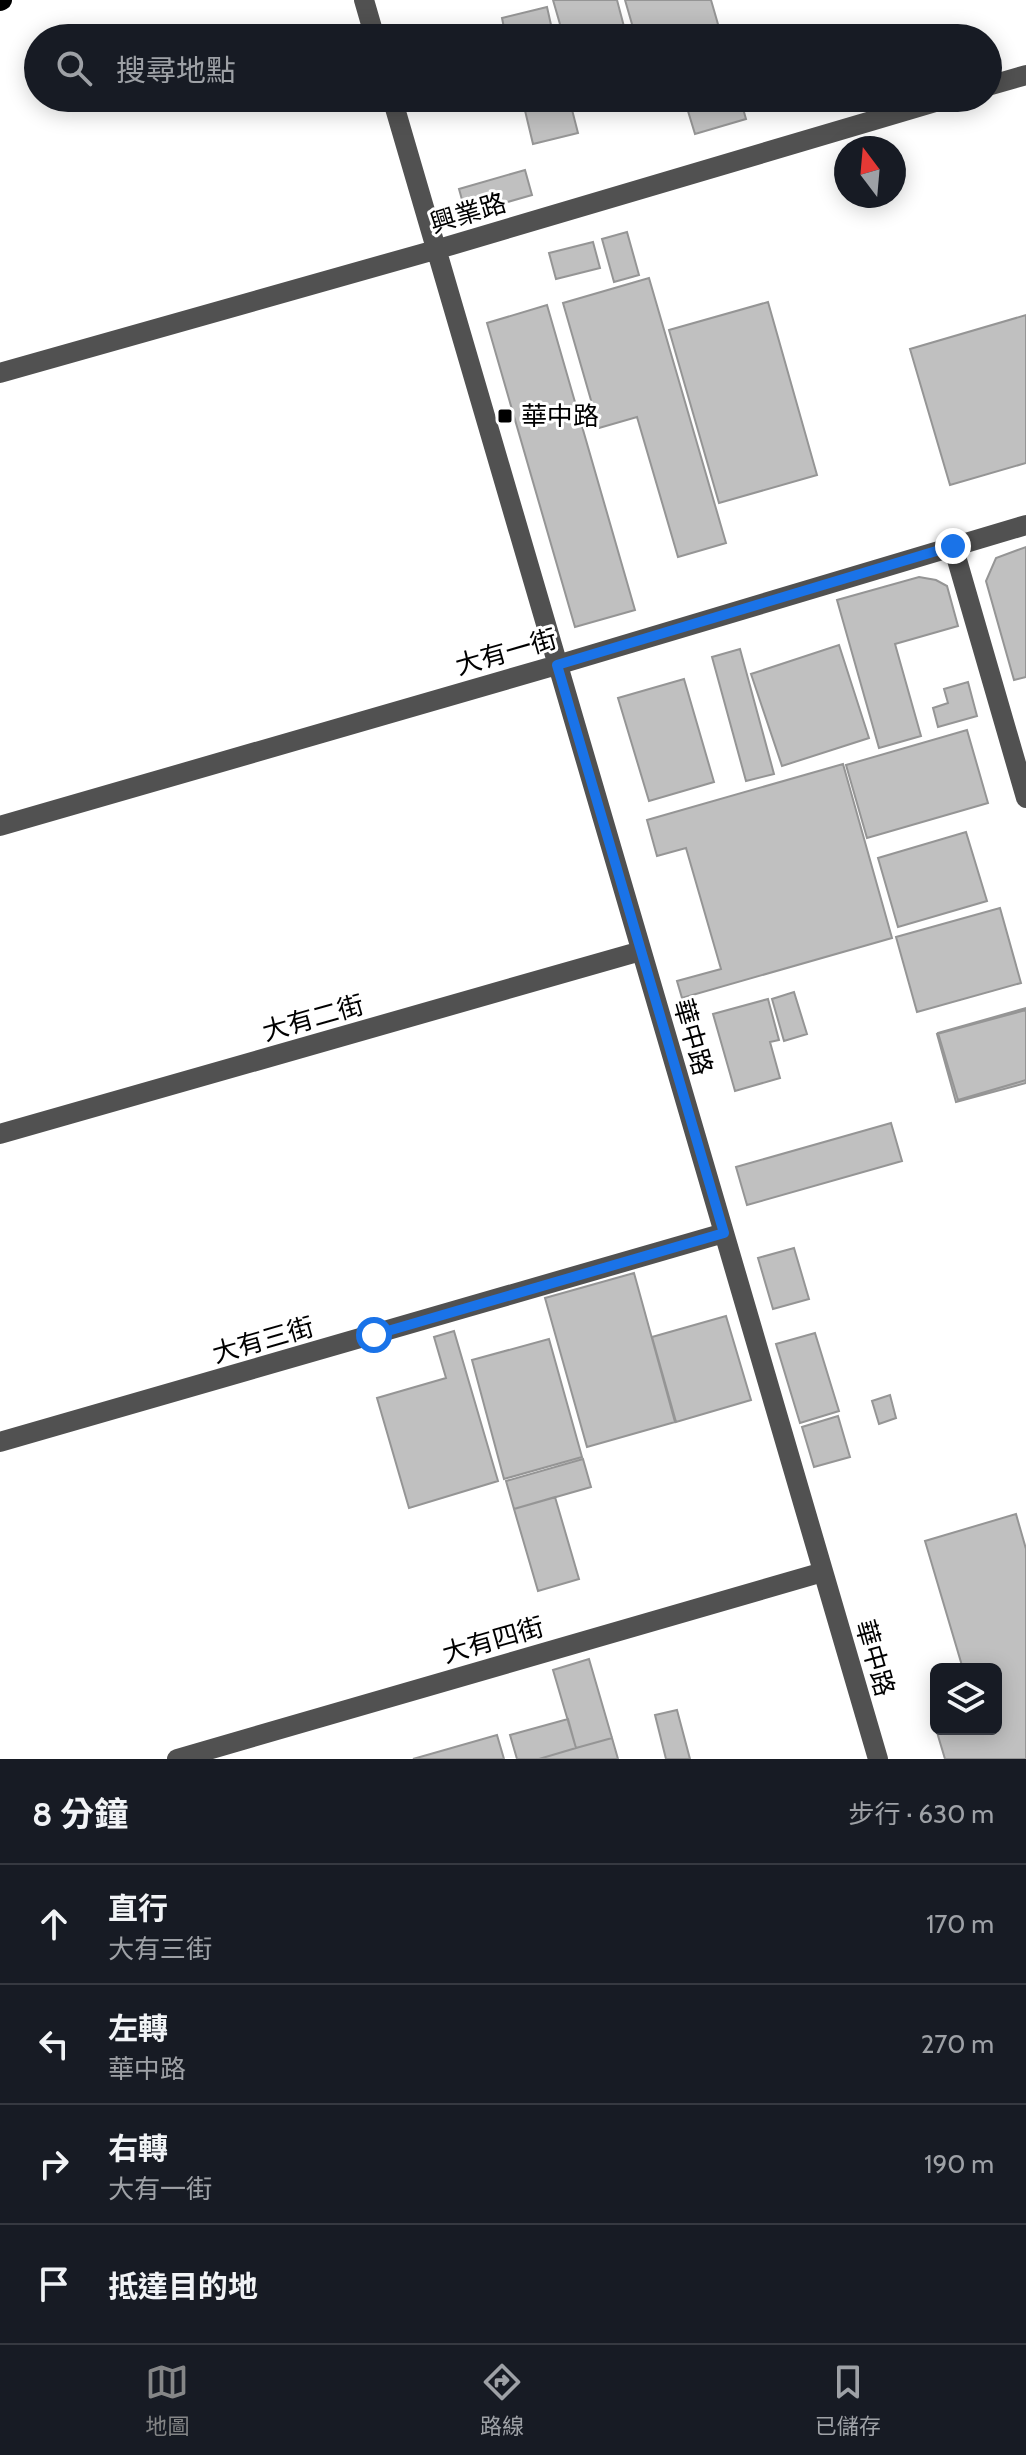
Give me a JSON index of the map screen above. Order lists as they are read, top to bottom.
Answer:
{
  "streets": {
    "street": [
      "興業路",
      "大有一街",
      "大有二街",
      "華中路",
      "大有三街",
      "大有四街"
    ]
  },
  "crossings": [
    ["興業路", "華中路"],
    ["大有一街", "華中路"],
    ["大有二街", "華中路"],
    ["華中路", "大有三街"],
    ["華中路", "大有四街"]
  ],
  "places": {
    "transit": ["華中路"]
  },
  "north": "top",
  "page": {
    "search": "搜尋地點",
    "heading": ["8 分鐘", "步行 · 630 m"],
    "list": [
      ["直行", "大有三街", "170 m"],
      ["左轉", "華中路", "270 m"],
      ["右轉", "大有一街", "190 m"],
      "抵達目的地"
    ],
    "nav": ["地圖", "路線", "已儲存"]
  }
}
